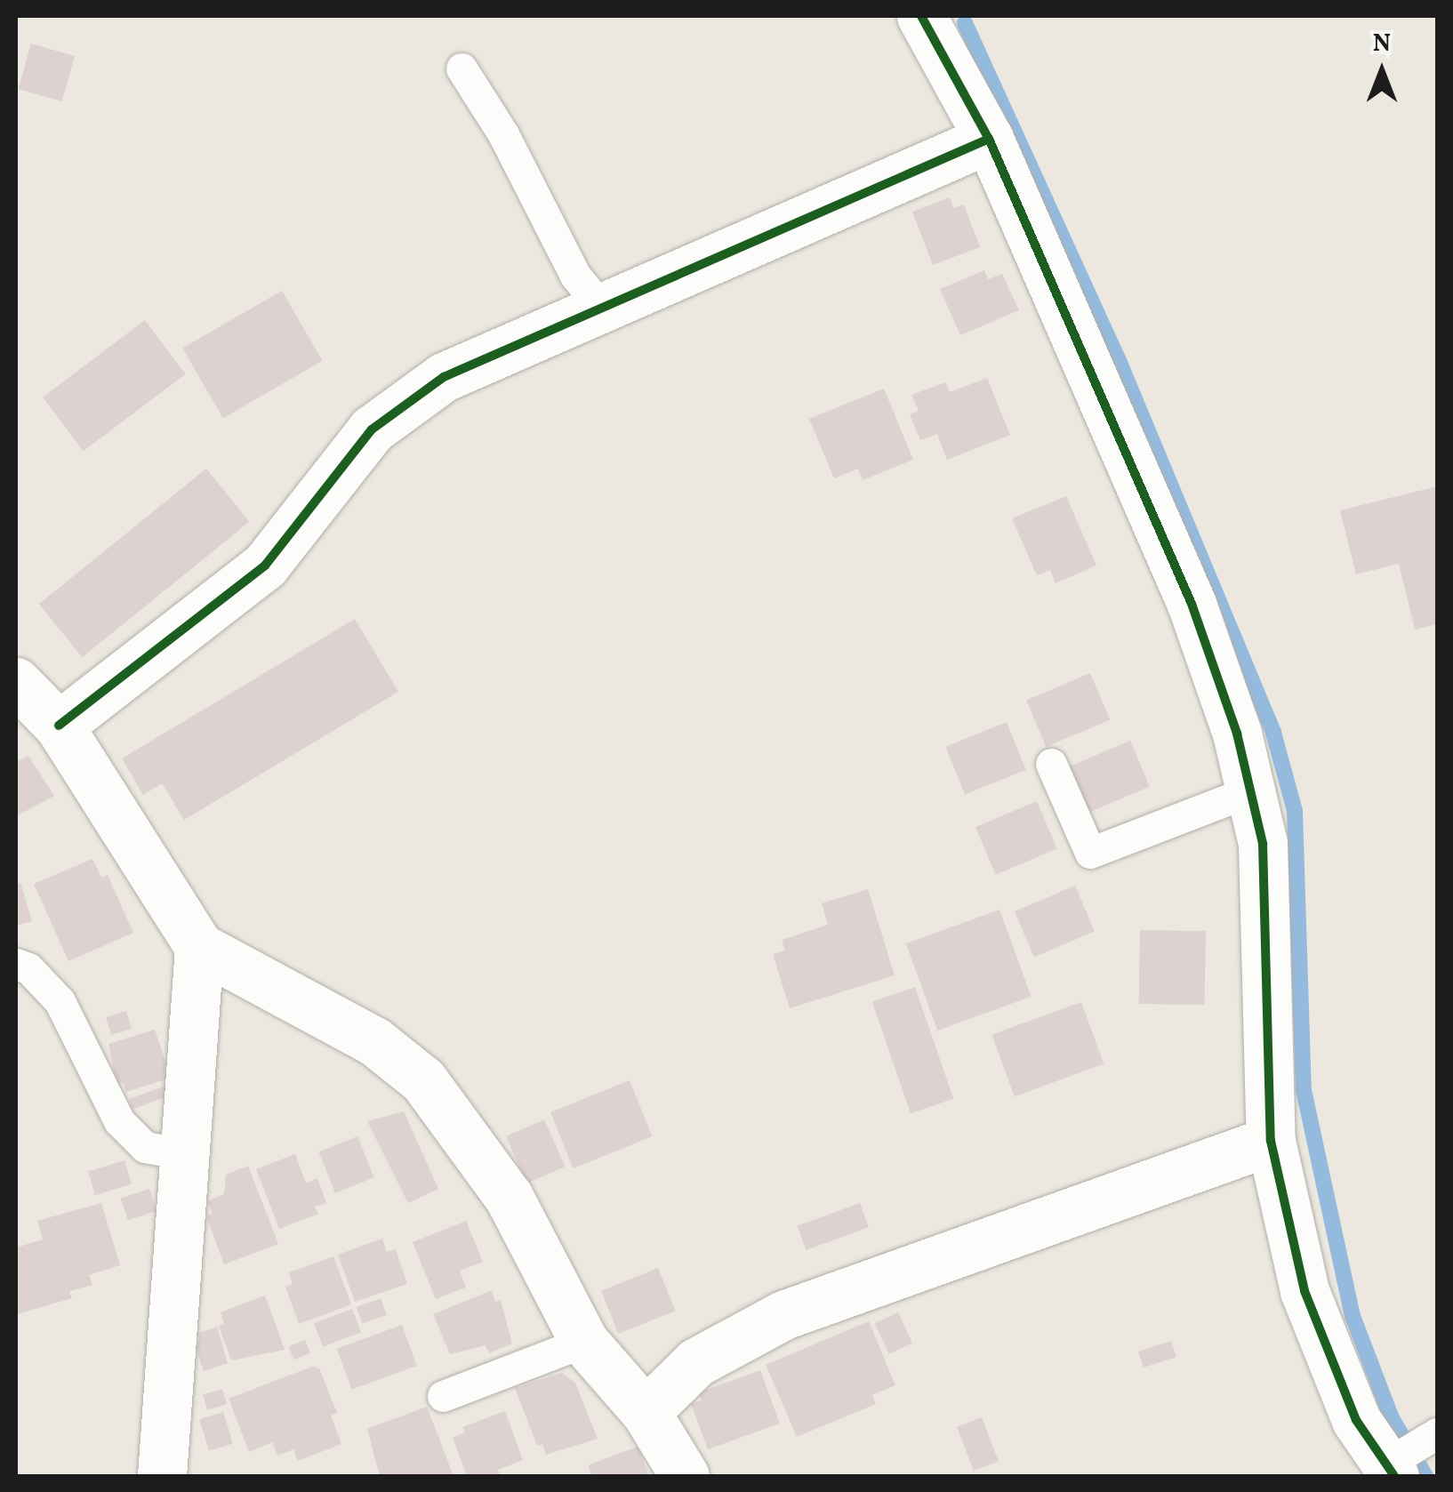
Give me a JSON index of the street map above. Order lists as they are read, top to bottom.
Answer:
{
  "north": "top"
}
